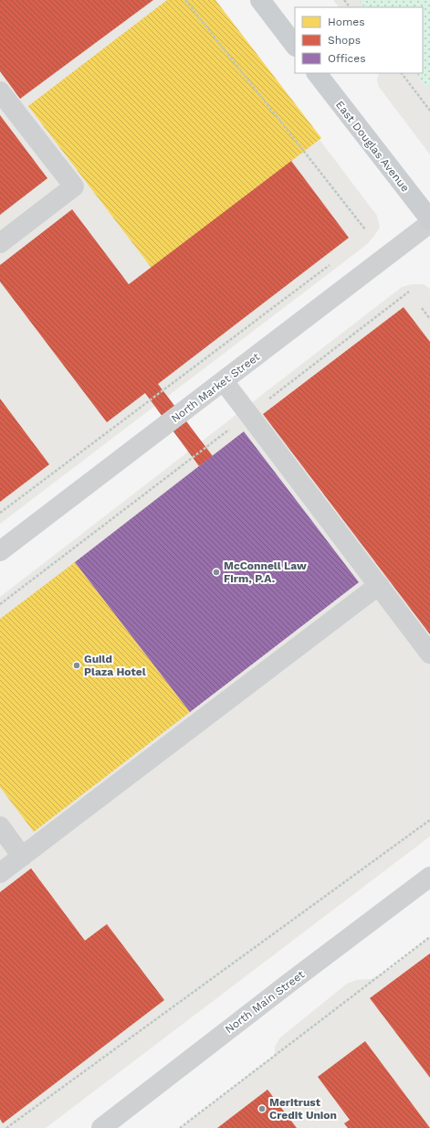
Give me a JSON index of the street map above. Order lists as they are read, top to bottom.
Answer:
{
  "streets": {
    "main road": ["East Douglas Avenue"],
    "street": ["North Market Street", "North Main Street"]
  },
  "places": ["McConnell Law Firm, P.A.", "Guild Plaza Hotel", "Meritrust Credit Union"],
  "legend": ["Homes", "Shops", "Offices"]
}
